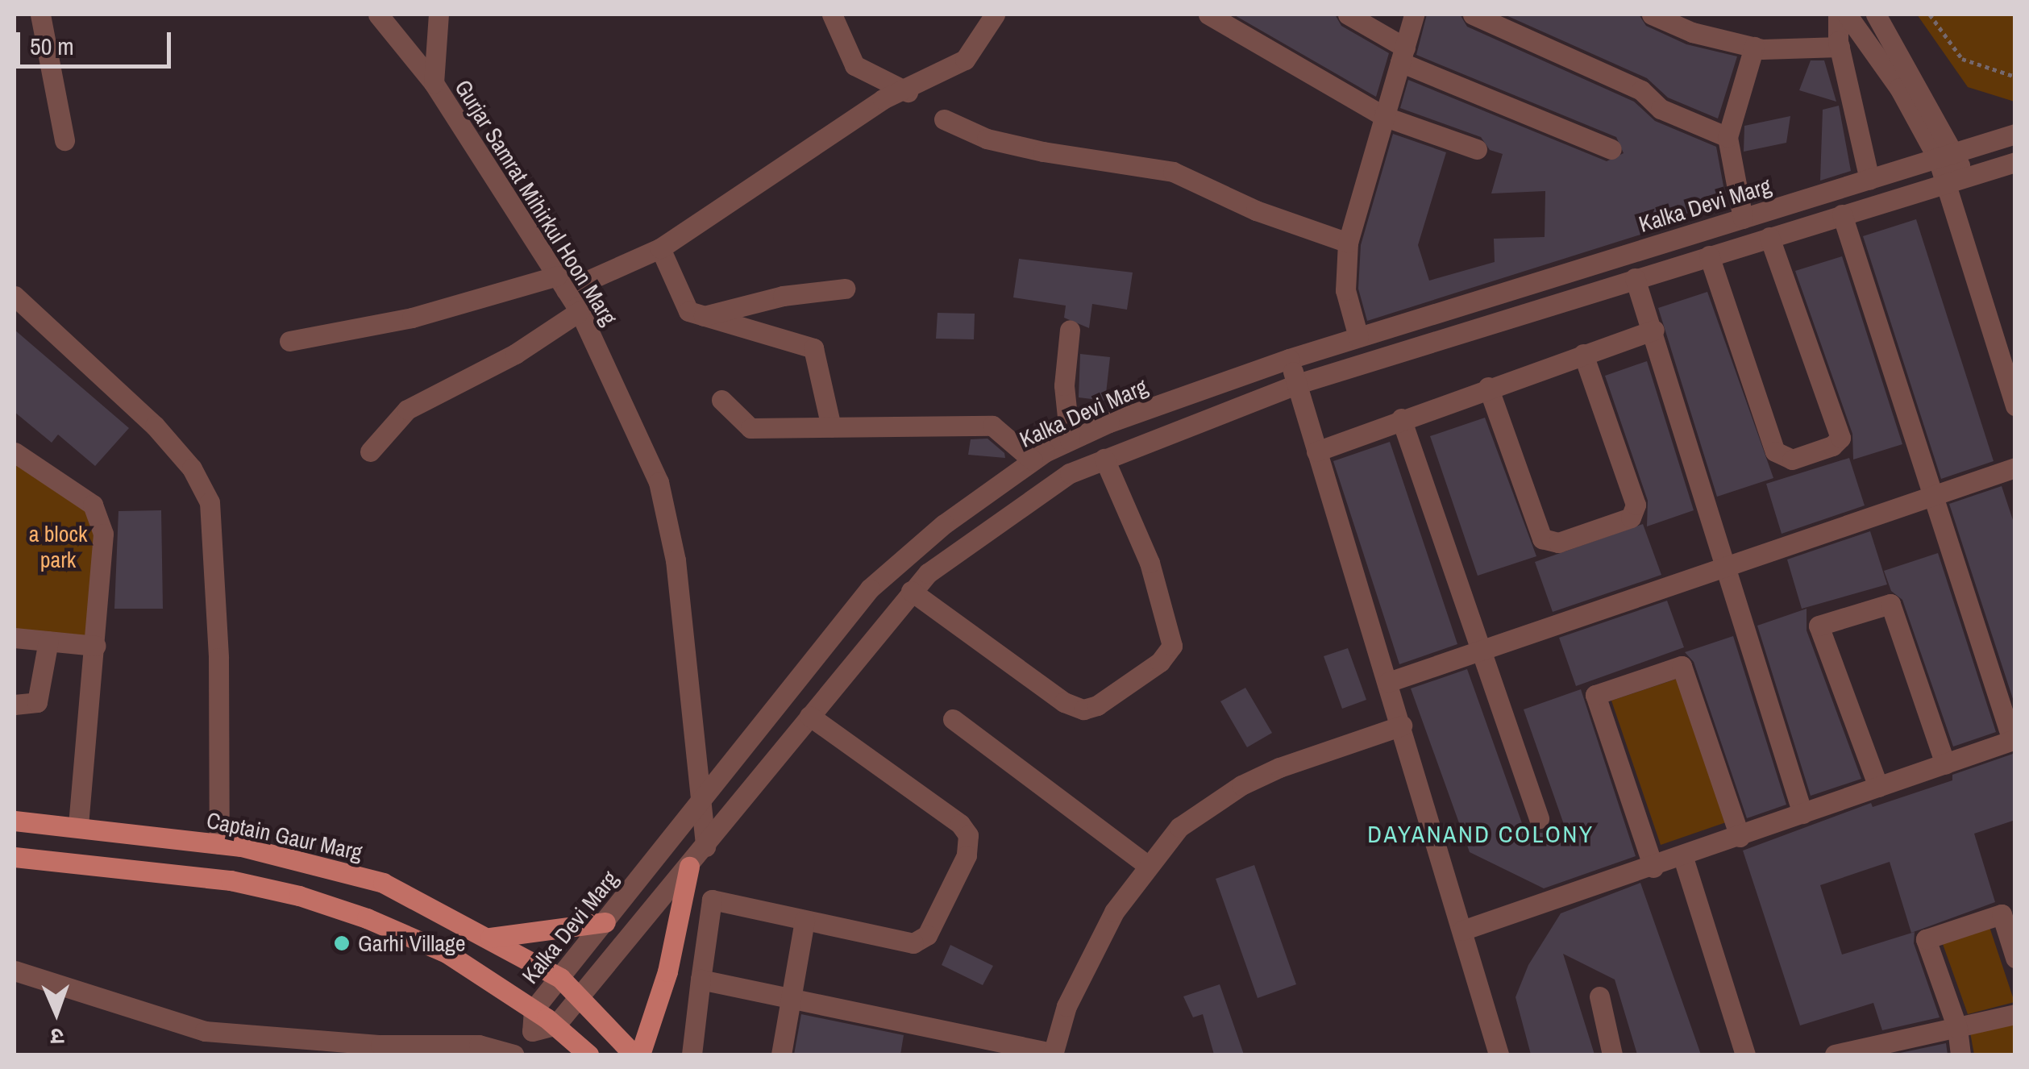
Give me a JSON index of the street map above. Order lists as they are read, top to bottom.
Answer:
{
  "streets": {
    "main road": ["Captain Gaur Marg"],
    "street": ["Gurjar Samrat Mihirkul Hoon Marg", "Kalka Devi Marg"]
  },
  "crossings": [
    ["Gurjar Samrat Mihirkul Hoon Marg", "Kalka Devi Marg"],
    ["Kalka Devi Marg", "Captain Gaur Marg"]
  ],
  "districts": ["DAYANAND COLONY"],
  "parks": ["a block park"],
  "places": ["Garhi Village"],
  "scale_bar": "50 m",
  "north": "bottom"
}
